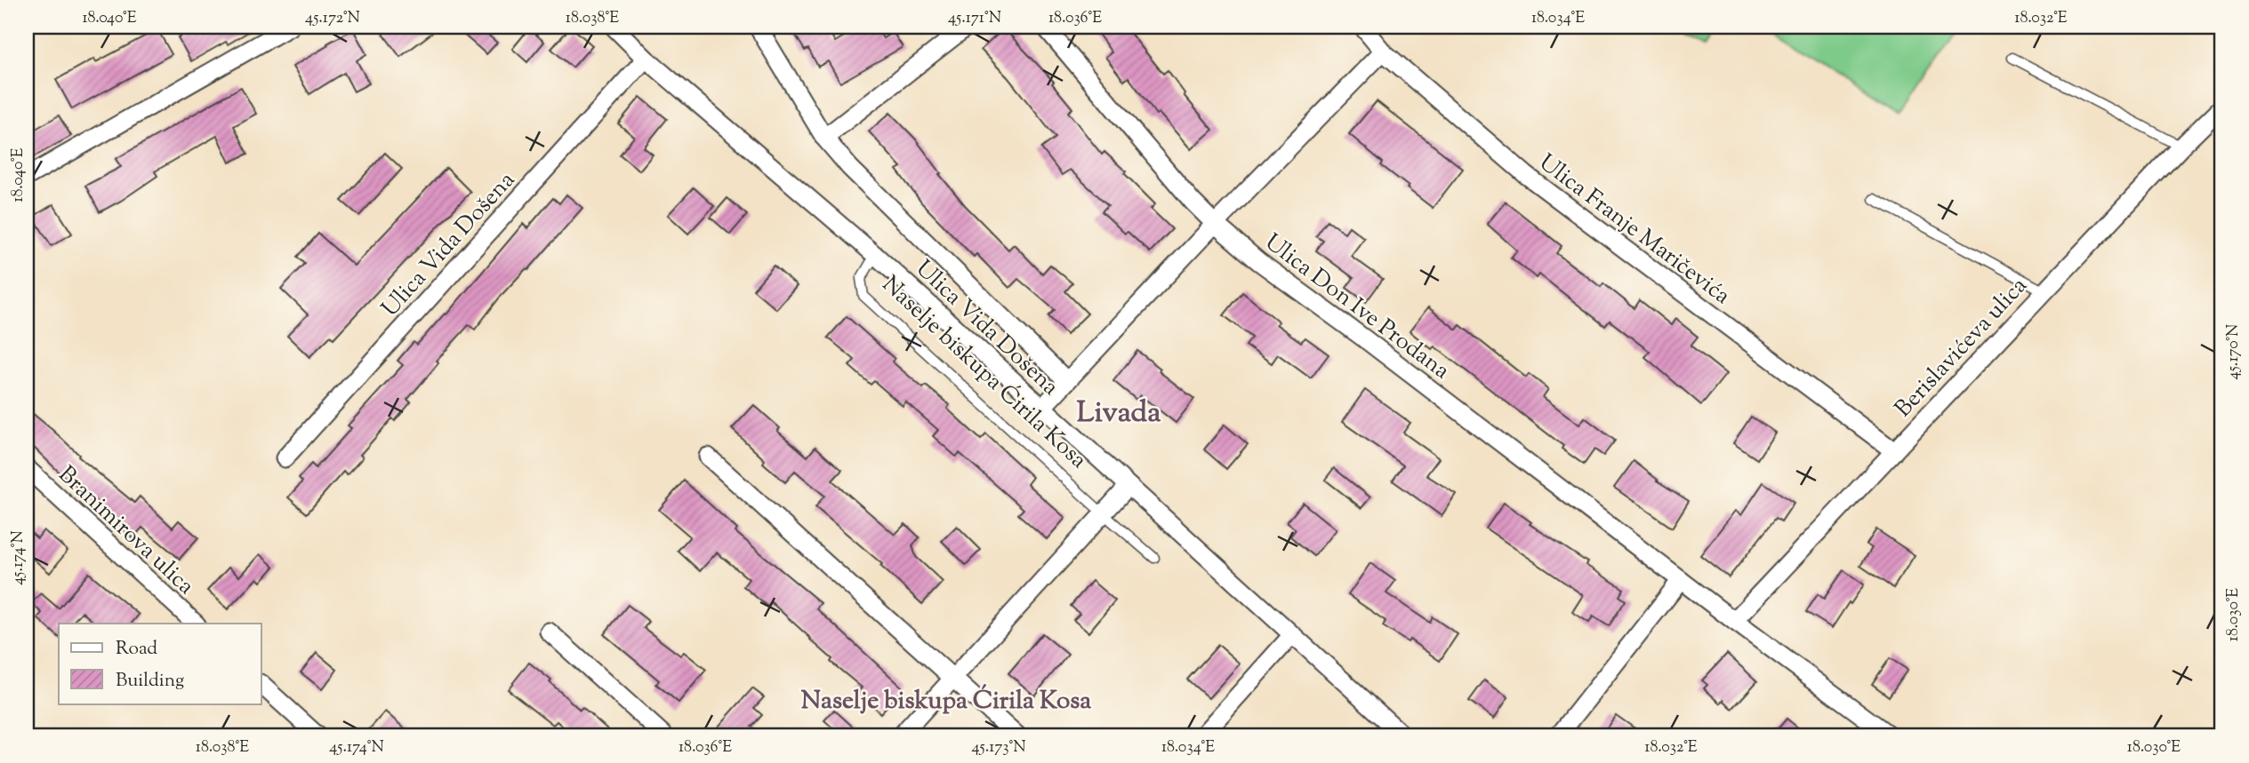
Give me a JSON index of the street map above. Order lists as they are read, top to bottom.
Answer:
{
  "streets": {
    "street": [
      "Ulica Franje Maričevića",
      "Ulica Vida Došena",
      "Ulica Don Ive Prodana",
      "Berislavićeva ulica",
      "Branimirova ulica"
    ],
    "lane": ["Naselje biskupa Ćirila Kosa"]
  },
  "crossings": [
    ["Ulica Franje Maričevića", "Berislavićeva ulica"],
    ["Ulica Vida Došena", "Naselje biskupa Ćirila Kosa"],
    ["Ulica Don Ive Prodana", "Berislavićeva ulica"]
  ],
  "districts": ["Livada", "Naselje biskupa Ćirila Kosa"],
  "legend": ["Road", "Building"],
  "coordinates": [
    "18.040°E",
    "45.172°N",
    "18.038°E",
    "45.171°N",
    "18.036°E",
    "18.034°E",
    "18.032°E",
    "45.170°N",
    "45.174°N",
    "18.030°E",
    "45.173°N"
  ]
}
